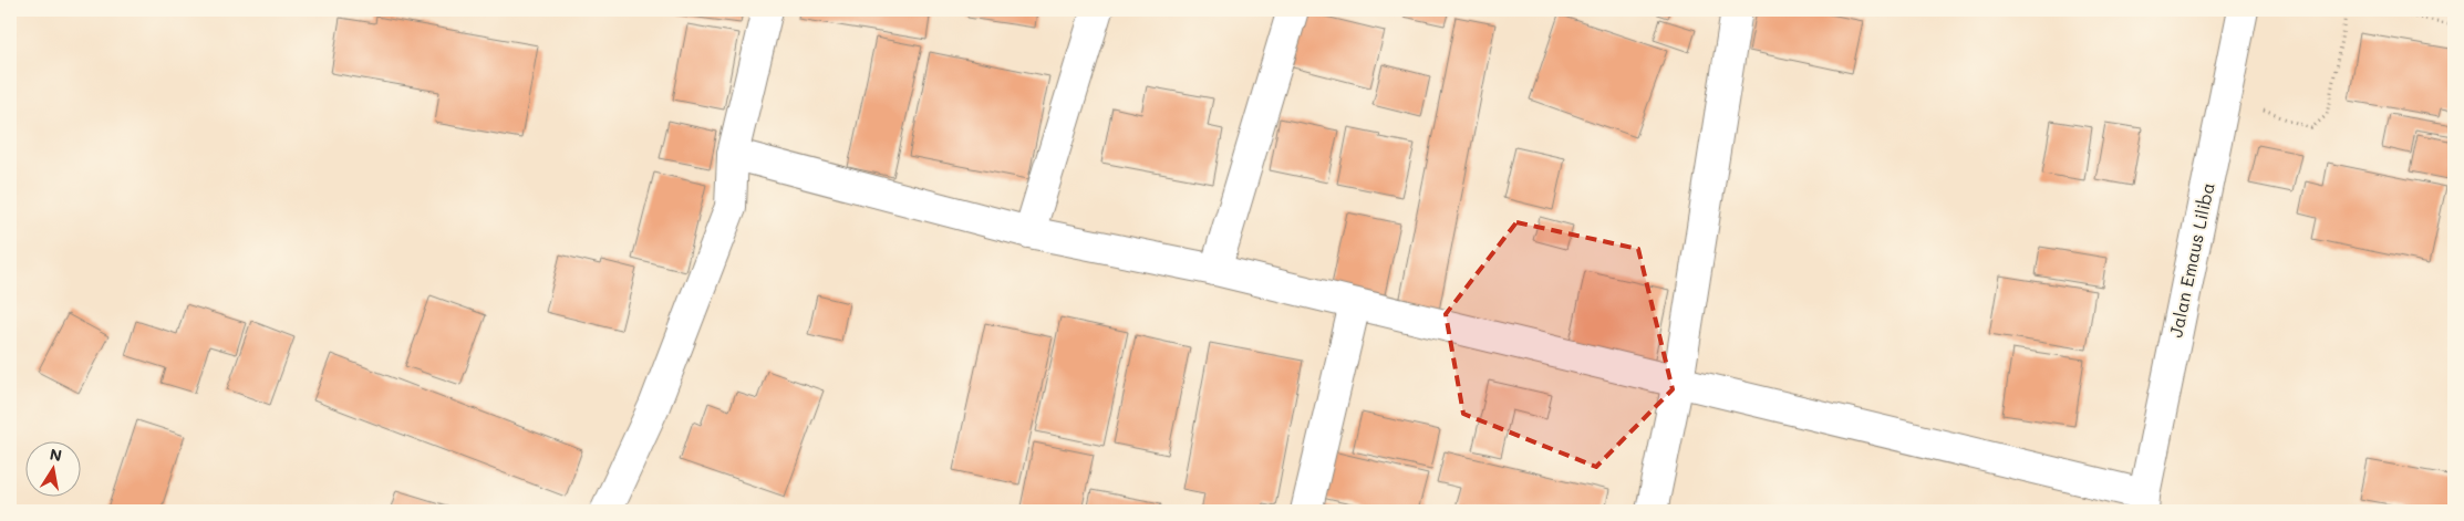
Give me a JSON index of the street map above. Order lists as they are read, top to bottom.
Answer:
{
  "streets": {
    "street": ["Jalan Emaus Liliba"]
  },
  "north": "top"
}
